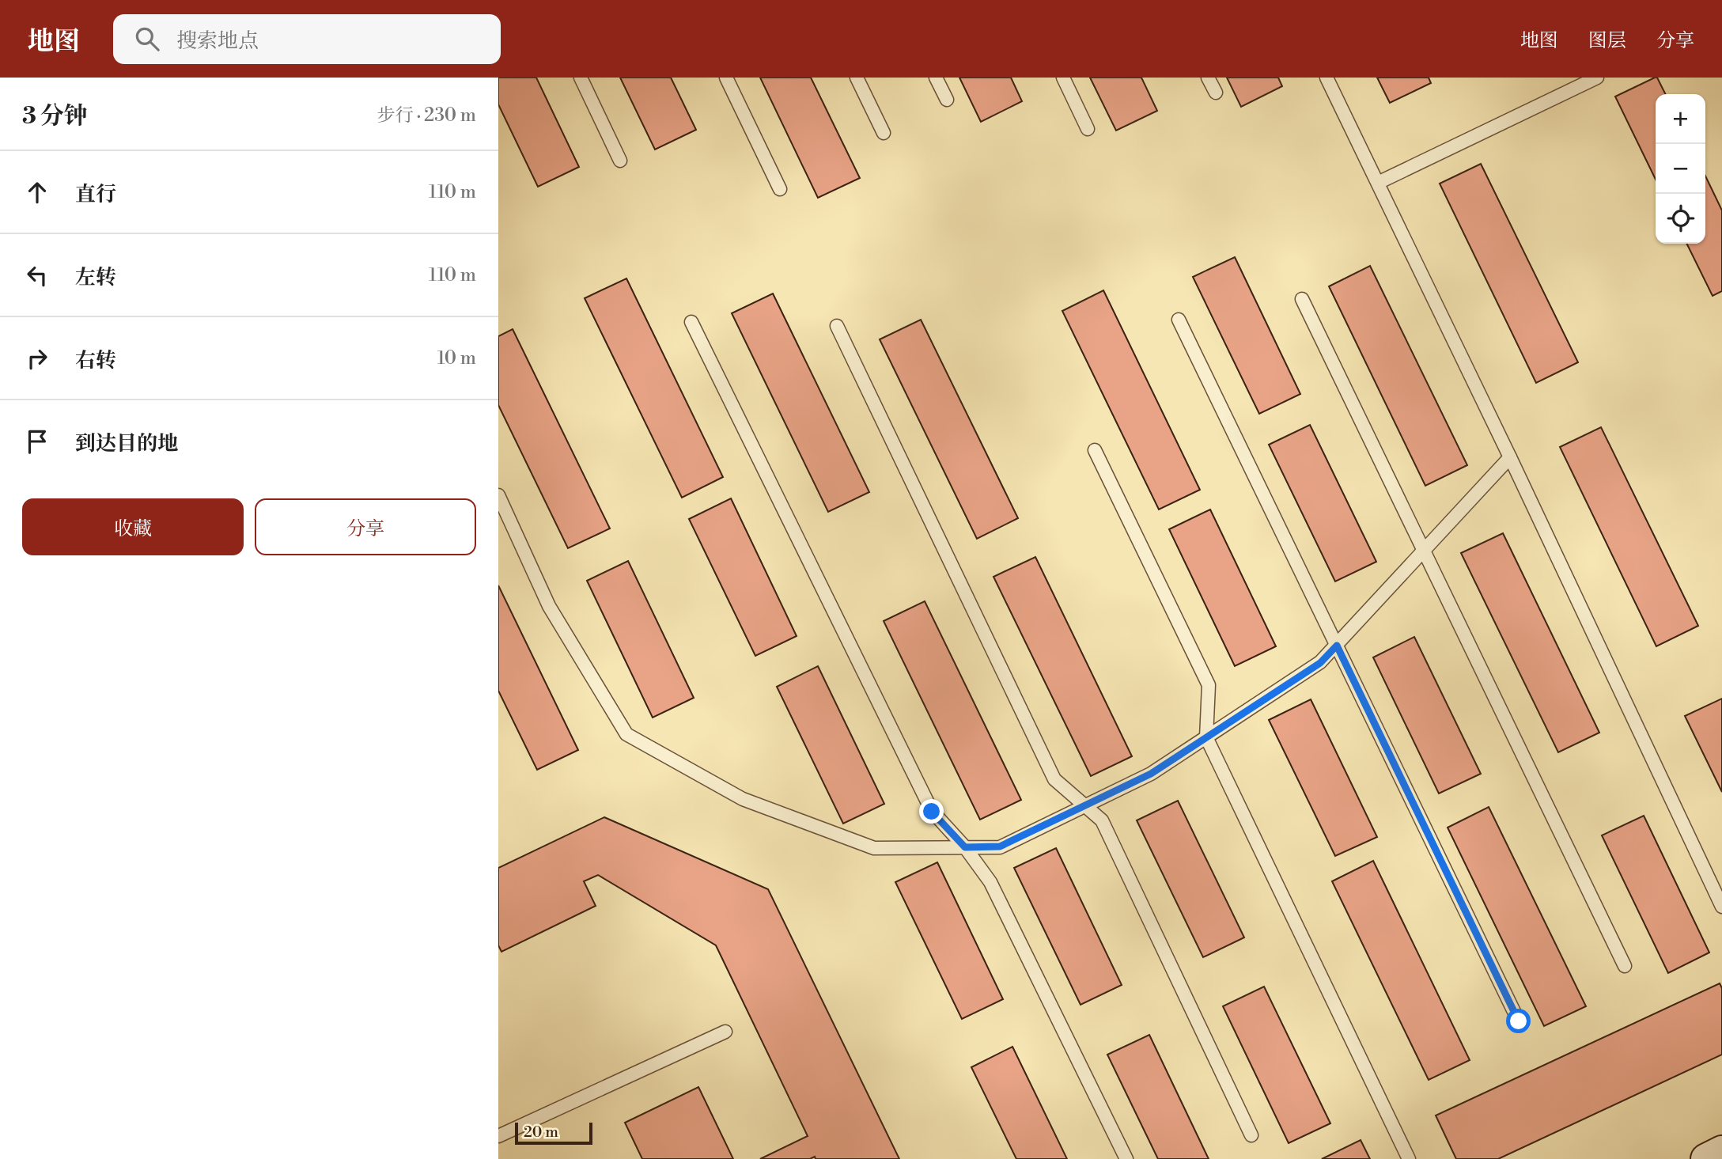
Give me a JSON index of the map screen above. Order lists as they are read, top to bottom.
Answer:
{
  "scale_bar": "20 m",
  "page": {
    "header": "地图",
    "search": "搜索地点",
    "nav": ["地图", "图层", "分享"],
    "heading": ["3 分钟", "步行 · 230 m"],
    "map_buttons": ["+", "−"],
    "list": [
      ["直行", "110 m"],
      ["左转", "110 m"],
      ["右转", "10 m"],
      "到达目的地"
    ],
    "buttons": ["收藏", "分享"],
    "scale": "20 m"
  }
}
